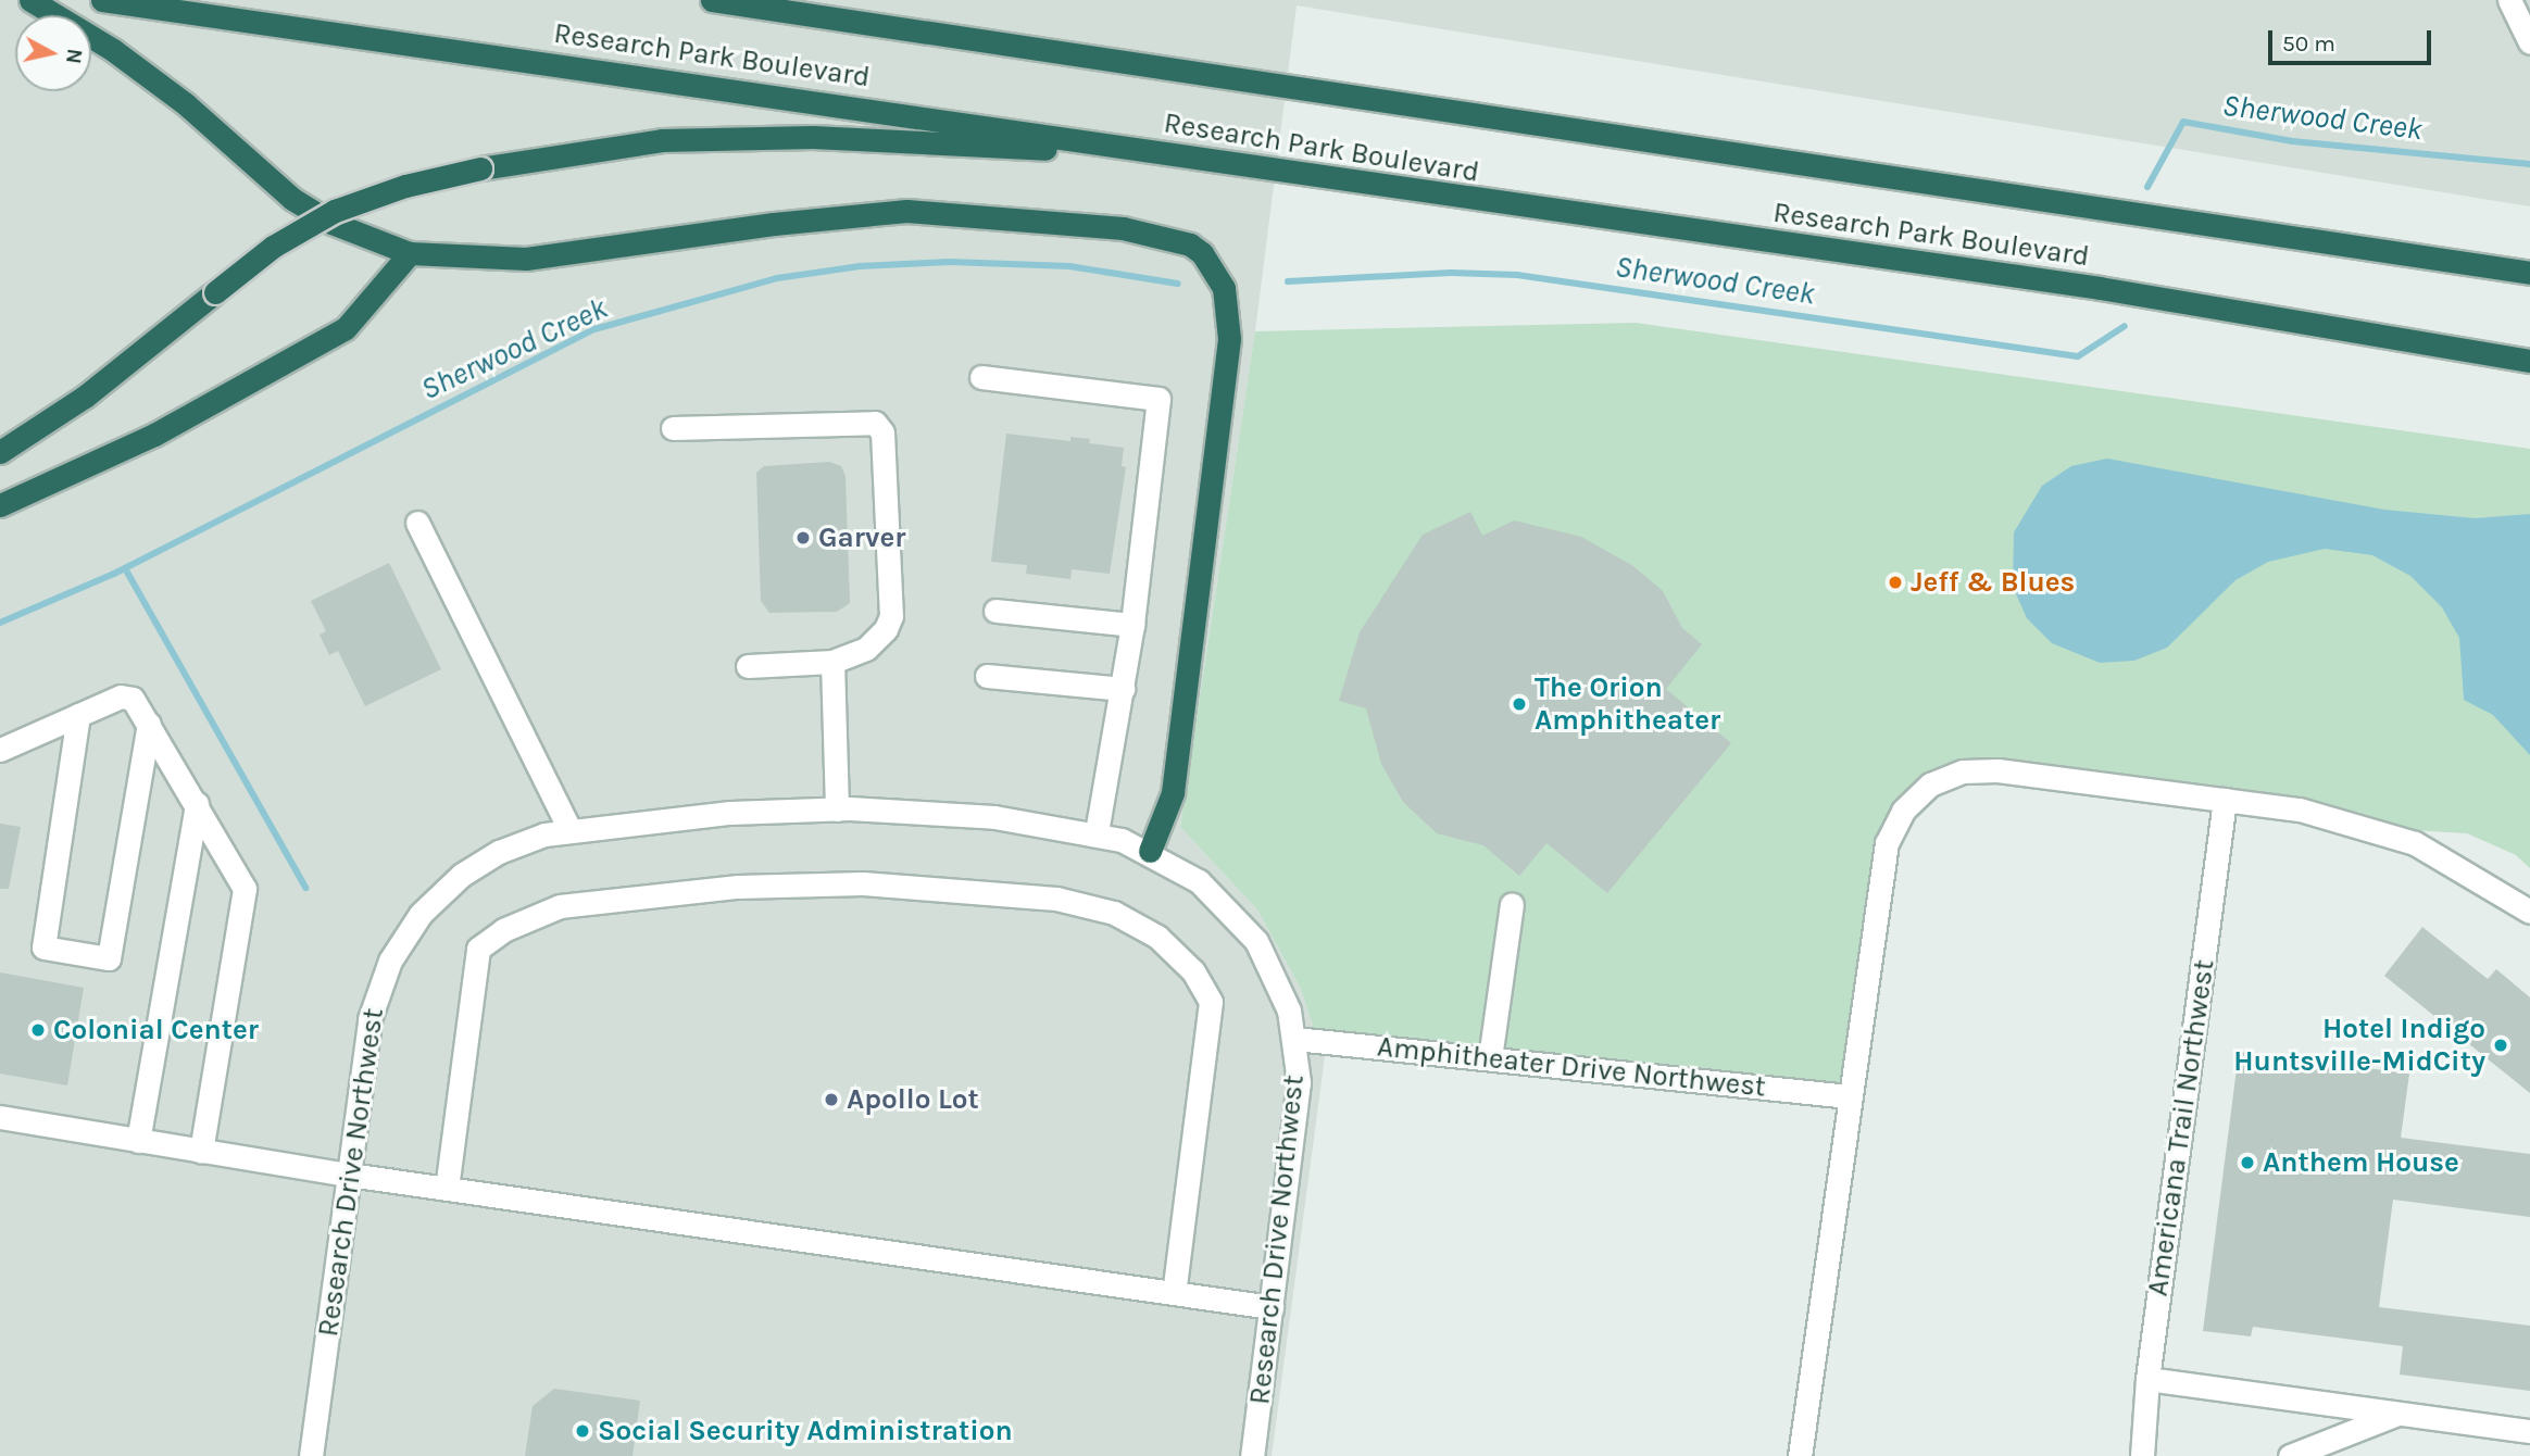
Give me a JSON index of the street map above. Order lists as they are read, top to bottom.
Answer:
{
  "streets": {
    "highway": ["Research Park Boulevard"],
    "street": ["Amphitheater Drive Northwest", "Americana Trail Northwest", "Research Drive Northwest"]
  },
  "crossings": [
    ["Amphitheater Drive Northwest", "Research Drive Northwest"]
  ],
  "water": ["Sherwood Creek"],
  "places": [
    "Garver",
    "Jeff & Blues",
    "The Orion Amphitheater",
    "Colonial Center",
    "Hotel Indigo Huntsville-MidCity",
    "Apollo Lot",
    "Anthem House",
    "Social Security Administration"
  ],
  "scale_bar": "50 m",
  "north": "right"
}
